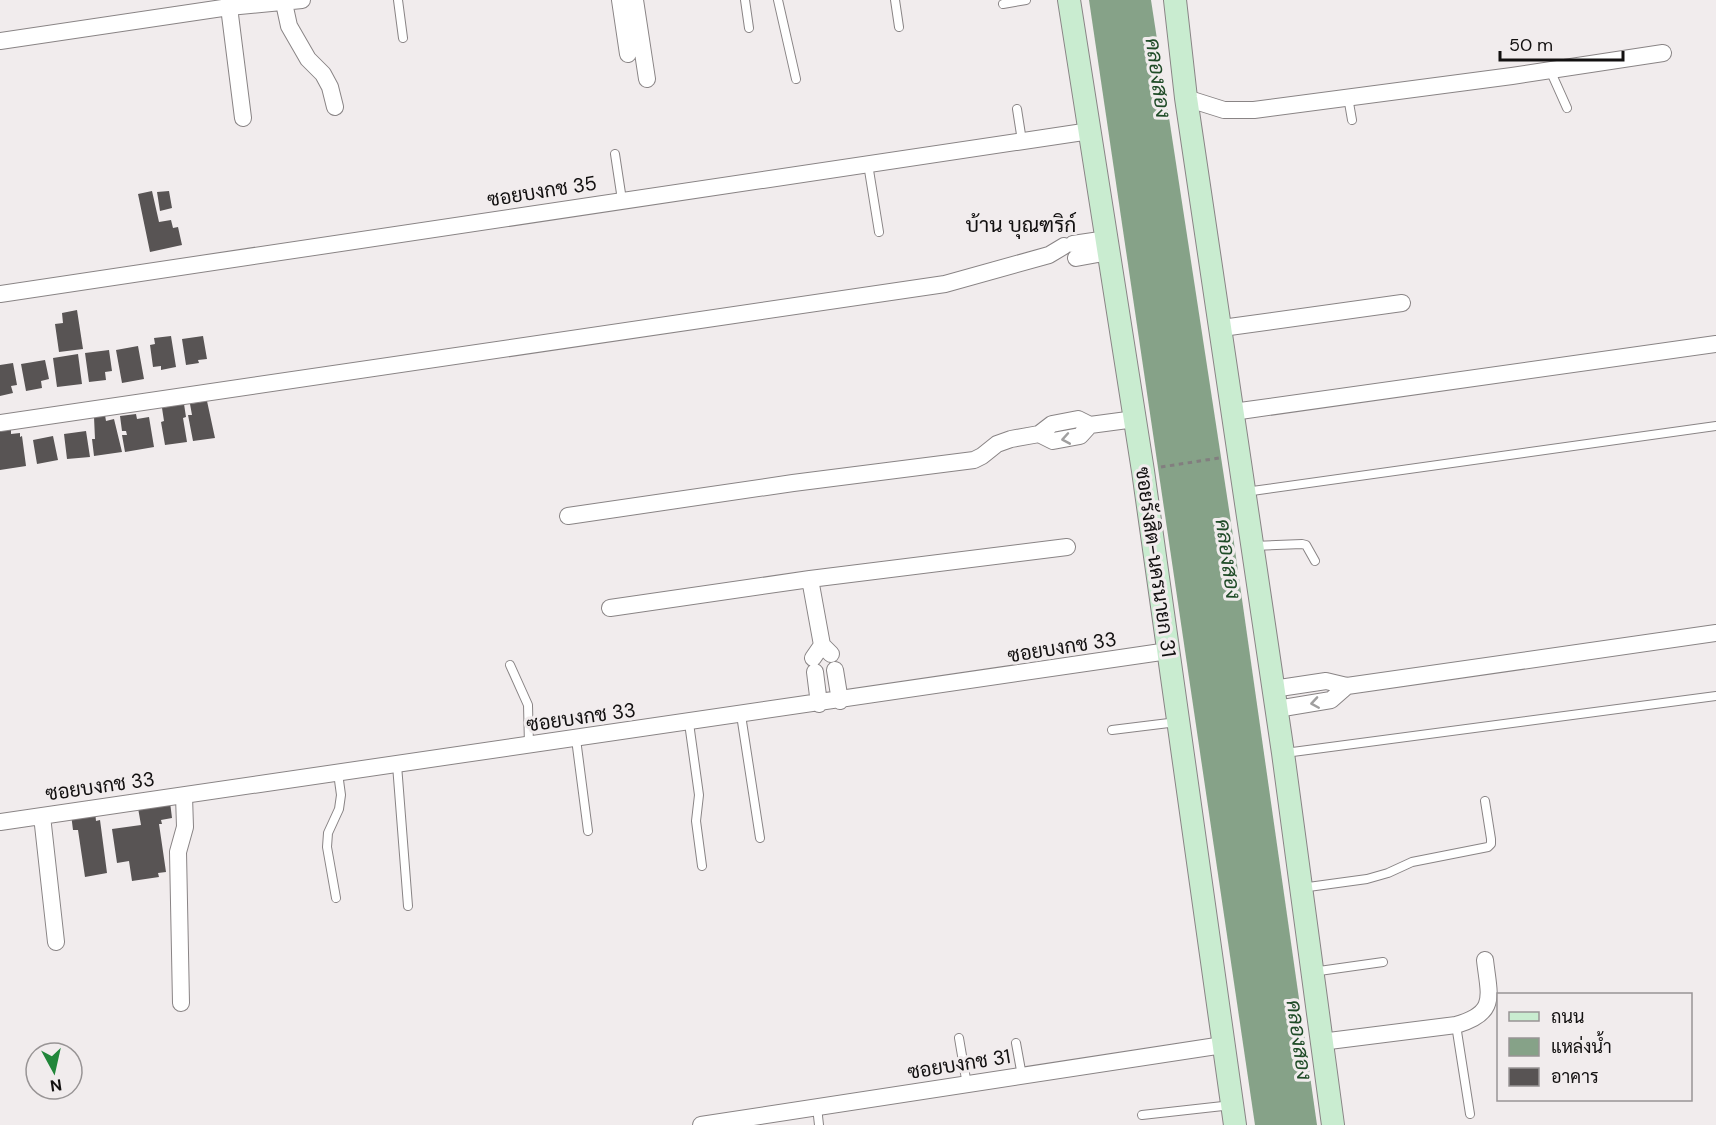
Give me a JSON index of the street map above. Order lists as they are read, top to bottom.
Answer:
{
  "streets": {
    "street": [
      "ซอยบงกช 35",
      "ซอยรังสิต-นครนายก 31",
      "ซอยบงกช 33",
      "ซอยบงกช 31"
    ]
  },
  "crossings": [
    ["ซอยบงกช 35", "ซอยรังสิต-นครนายก 31"],
    ["ซอยรังสิต-นครนายก 31", "ซอยบงกช 33"],
    ["ซอยรังสิต-นครนายก 31", "ซอยบงกช 31"]
  ],
  "districts": ["บ้าน บุณฑริก์"],
  "water": ["คลองสอง"],
  "legend": ["ถนน", "แหล่งน้ำ", "อาคาร"],
  "scale_bar": "50 m",
  "north": "bottom"
}
